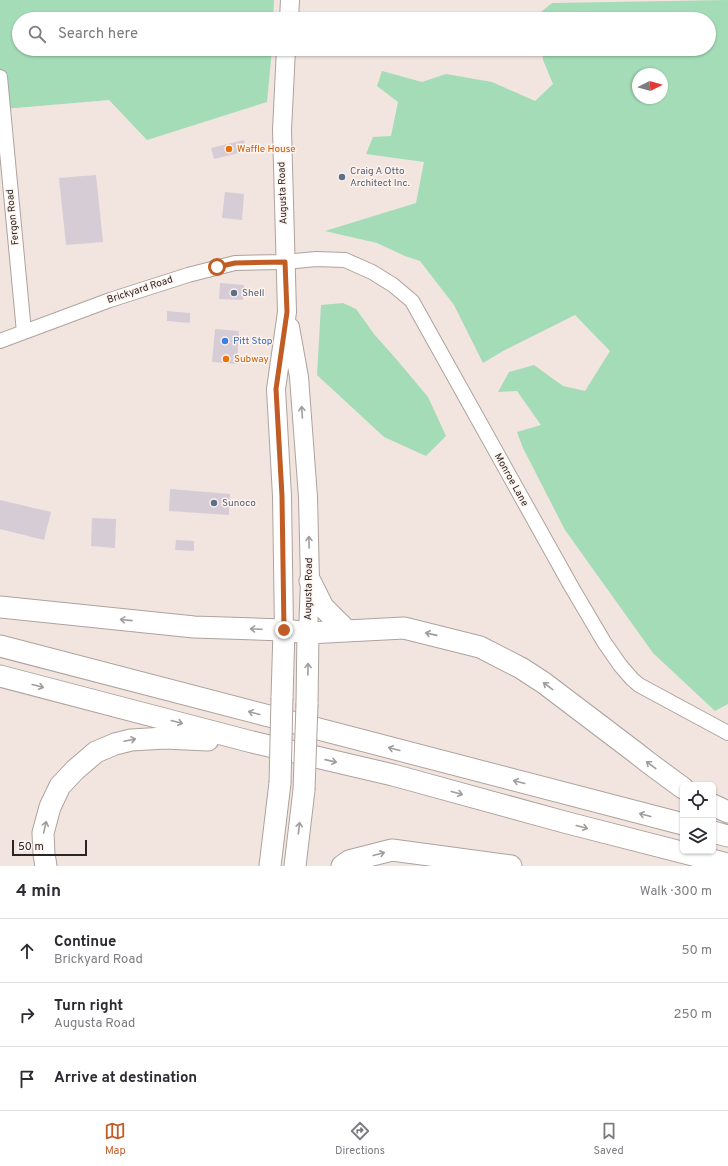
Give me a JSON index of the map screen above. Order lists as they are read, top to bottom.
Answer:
{
  "streets": {
    "highway": ["Augusta Road"],
    "street": ["Fergon Road", "Brickyard Road", "Monroe Lane"]
  },
  "crossings": [
    ["Augusta Road", "Brickyard Road"],
    ["Augusta Road", "Monroe Lane"],
    ["Fergon Road", "Brickyard Road"],
    ["Brickyard Road", "Monroe Lane"]
  ],
  "places": [
    "Waffle House",
    "Craig A Otto Architect Inc.",
    "Shell",
    "Pitt Stop",
    "Subway",
    "Sunoco"
  ],
  "scale_bar": "50 m",
  "north": "right",
  "page": {
    "search": "Search here",
    "scale": "50 m",
    "heading": ["4 min", "Walk · 300 m"],
    "list": [
      ["Continue", "Brickyard Road", "50 m"],
      ["Turn right", "Augusta Road", "250 m"],
      "Arrive at destination"
    ],
    "nav": ["Map", "Directions", "Saved"]
  }
}
